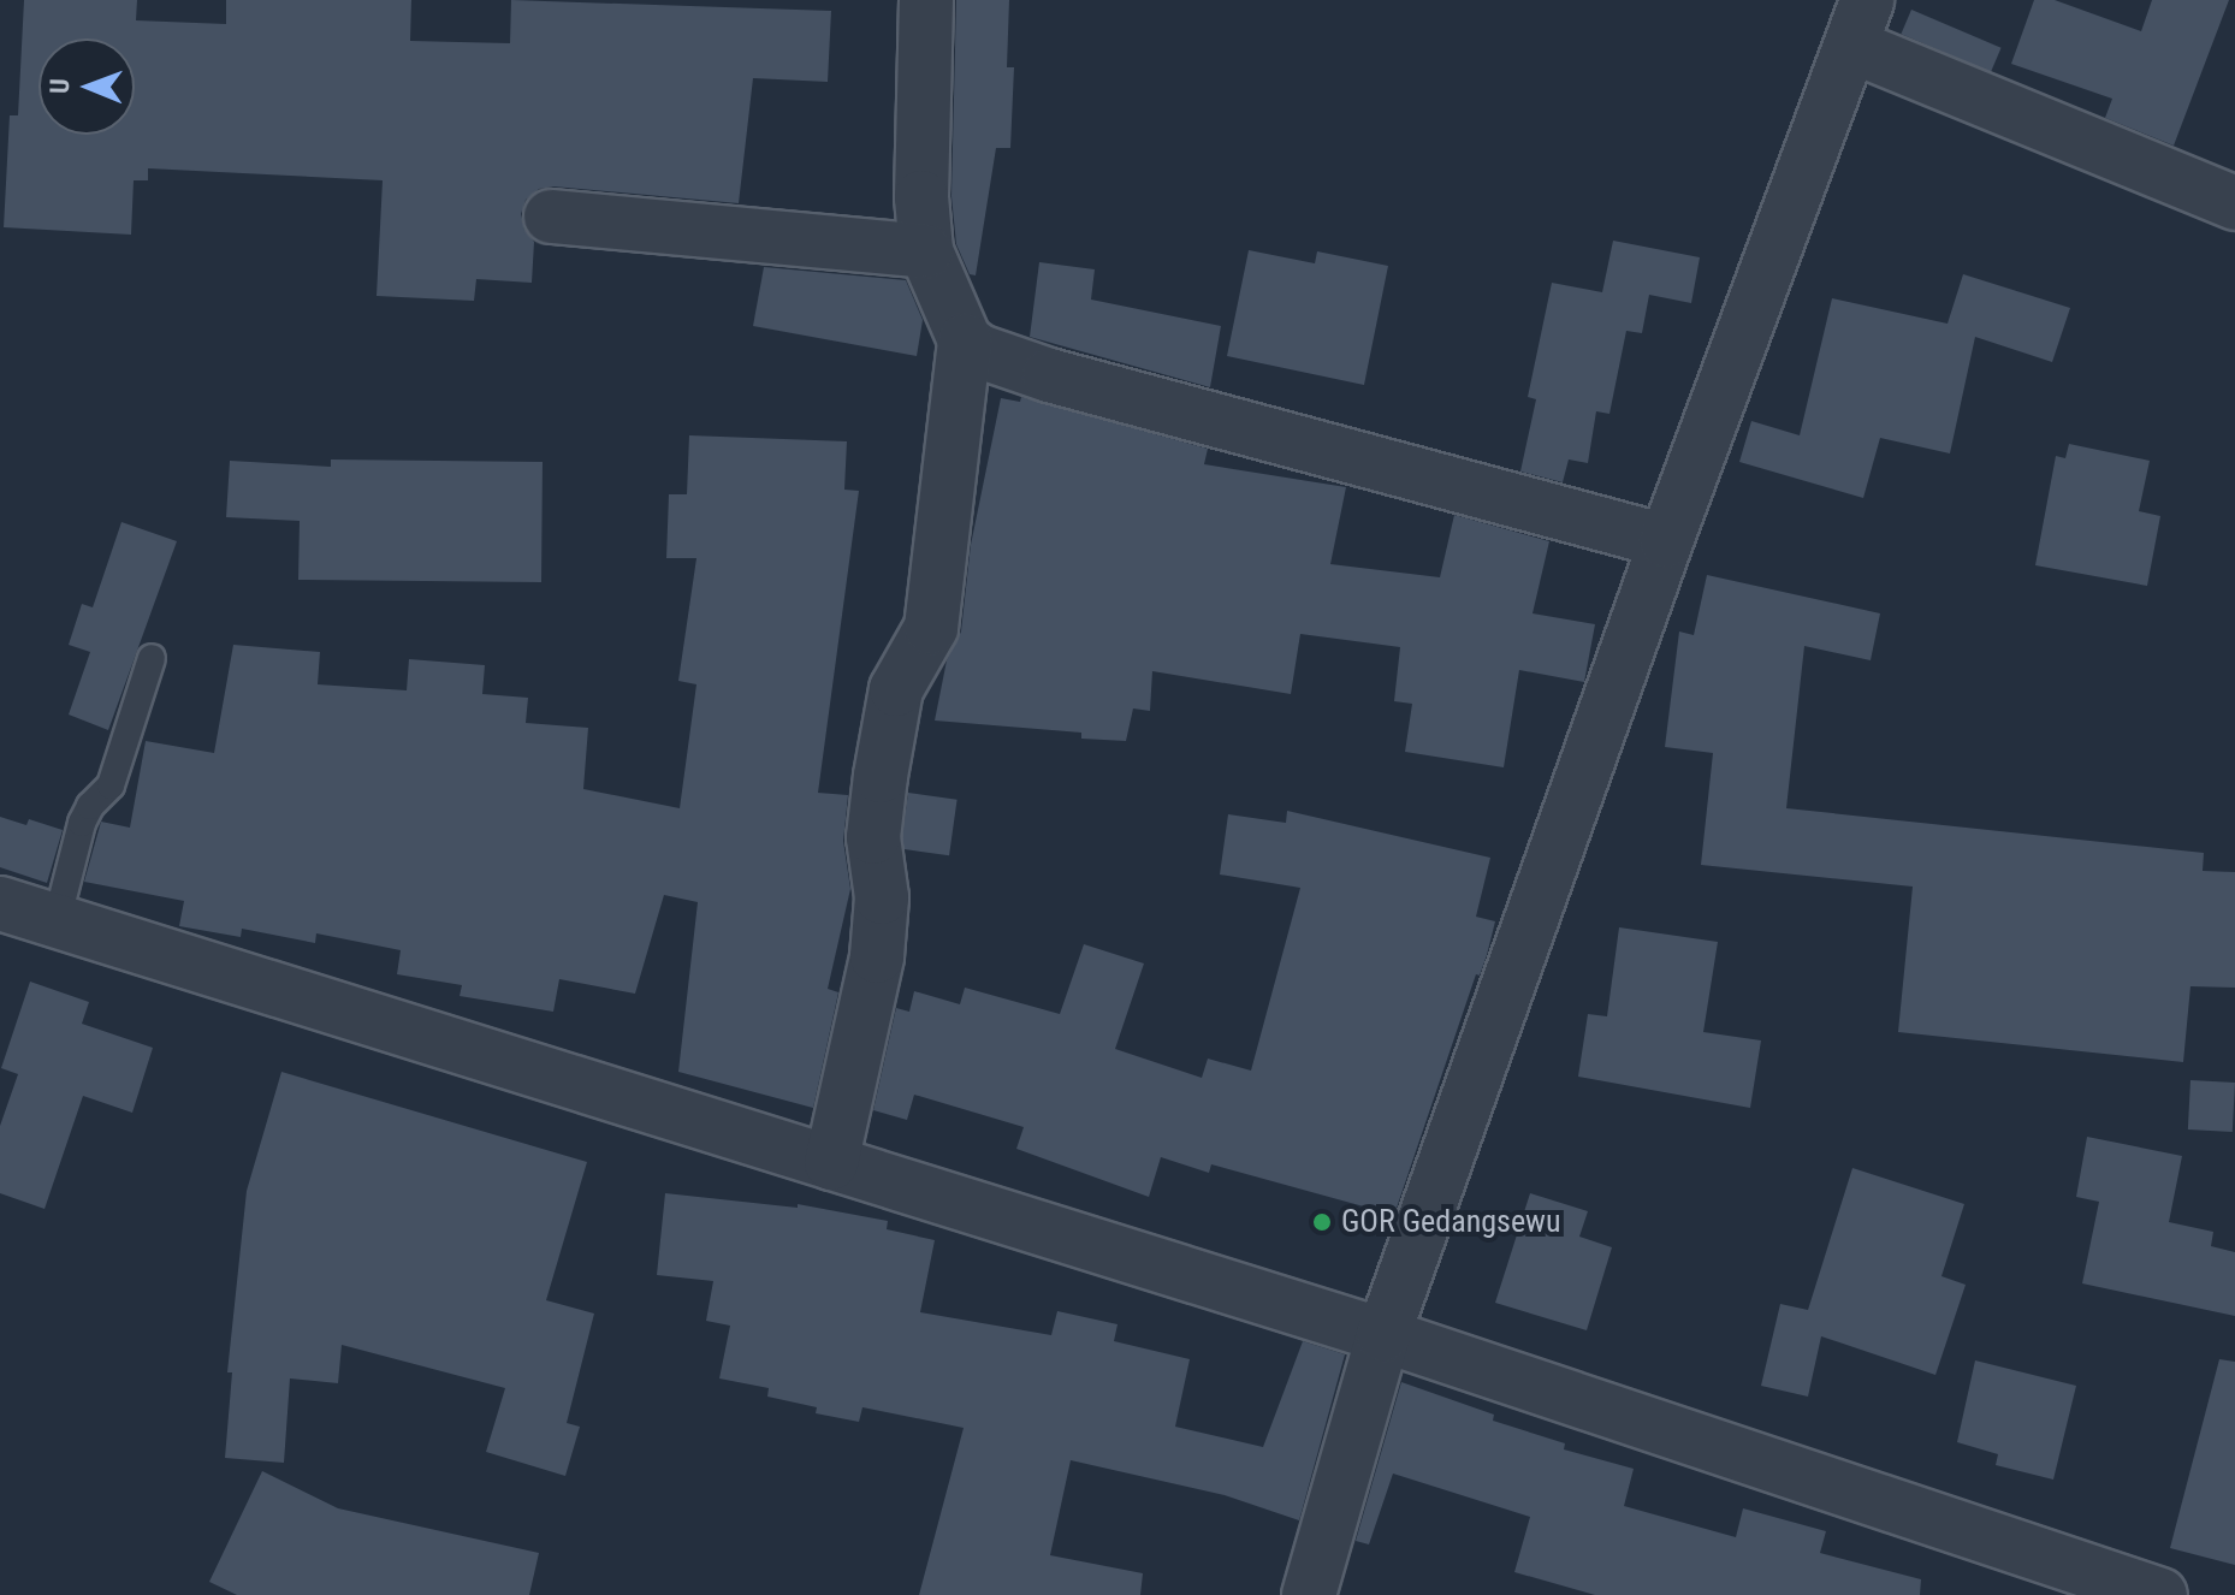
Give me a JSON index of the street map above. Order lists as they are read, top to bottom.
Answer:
{
  "places": ["GOR Gedangsewu"],
  "north": "left"
}
